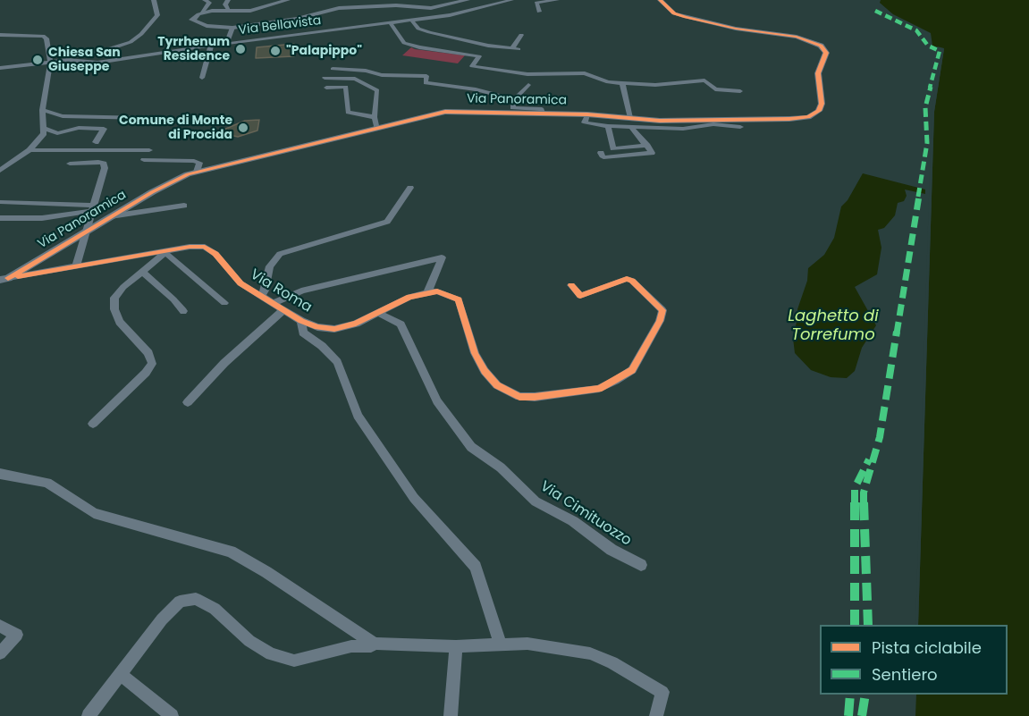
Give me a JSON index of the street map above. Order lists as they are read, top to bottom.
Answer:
{
  "streets": {
    "street": [
      "Via Bellavista",
      "Via Panoramica",
      "Via Roma",
      "Via Cimituozzo"
    ]
  },
  "crossings": [
    ["Via Panoramica", "Via Roma"],
    ["Via Roma", "Via Cimituozzo"]
  ],
  "water": ["Laghetto di Torrefumo"],
  "places": [
    "Tyrrhenum Residence",
    "\"Palapippo\"",
    "Chiesa San Giuseppe",
    "Comune di Monte di Procida"
  ],
  "legend": ["Pista ciclabile", "Sentiero"]
}
